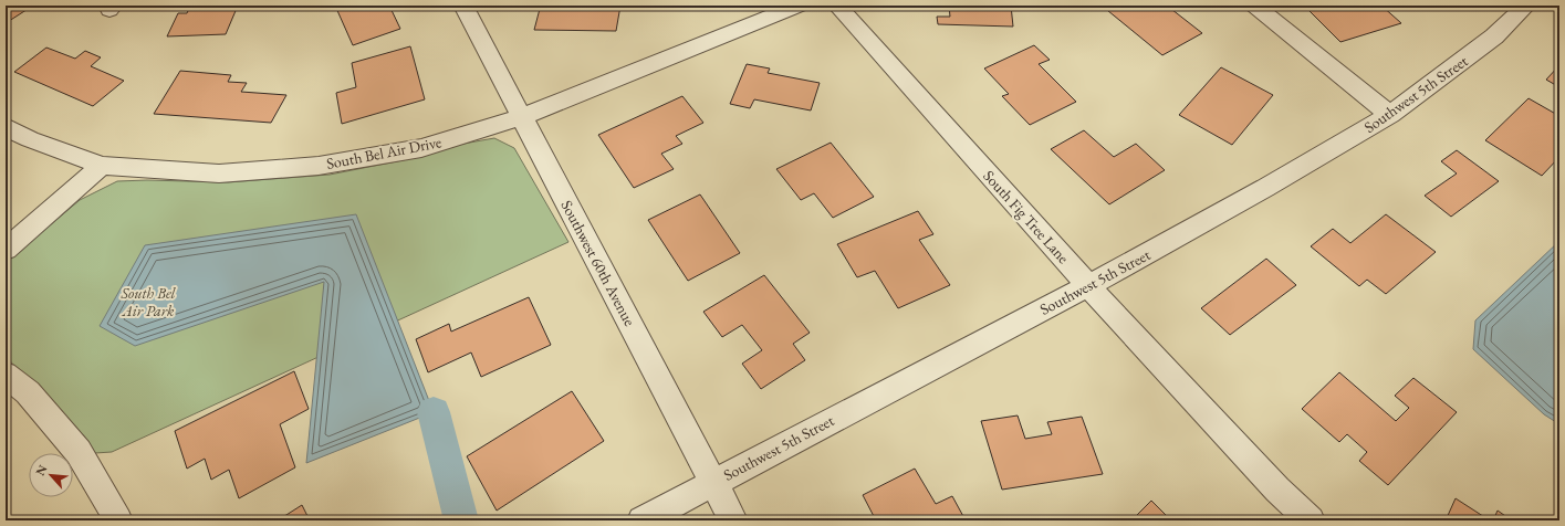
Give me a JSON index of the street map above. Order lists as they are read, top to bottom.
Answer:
{
  "streets": {
    "street": [
      "Southwest 5th Street",
      "South Bel Air Drive",
      "South Fig Tree Lane",
      "Southwest 60th Avenue"
    ]
  },
  "crossings": [
    ["Southwest 5th Street", "South Fig Tree Lane"],
    ["Southwest 5th Street", "Southwest 60th Avenue"],
    ["South Bel Air Drive", "Southwest 60th Avenue"]
  ],
  "parks": ["South Bel Air Park"],
  "north": "top left"
}
